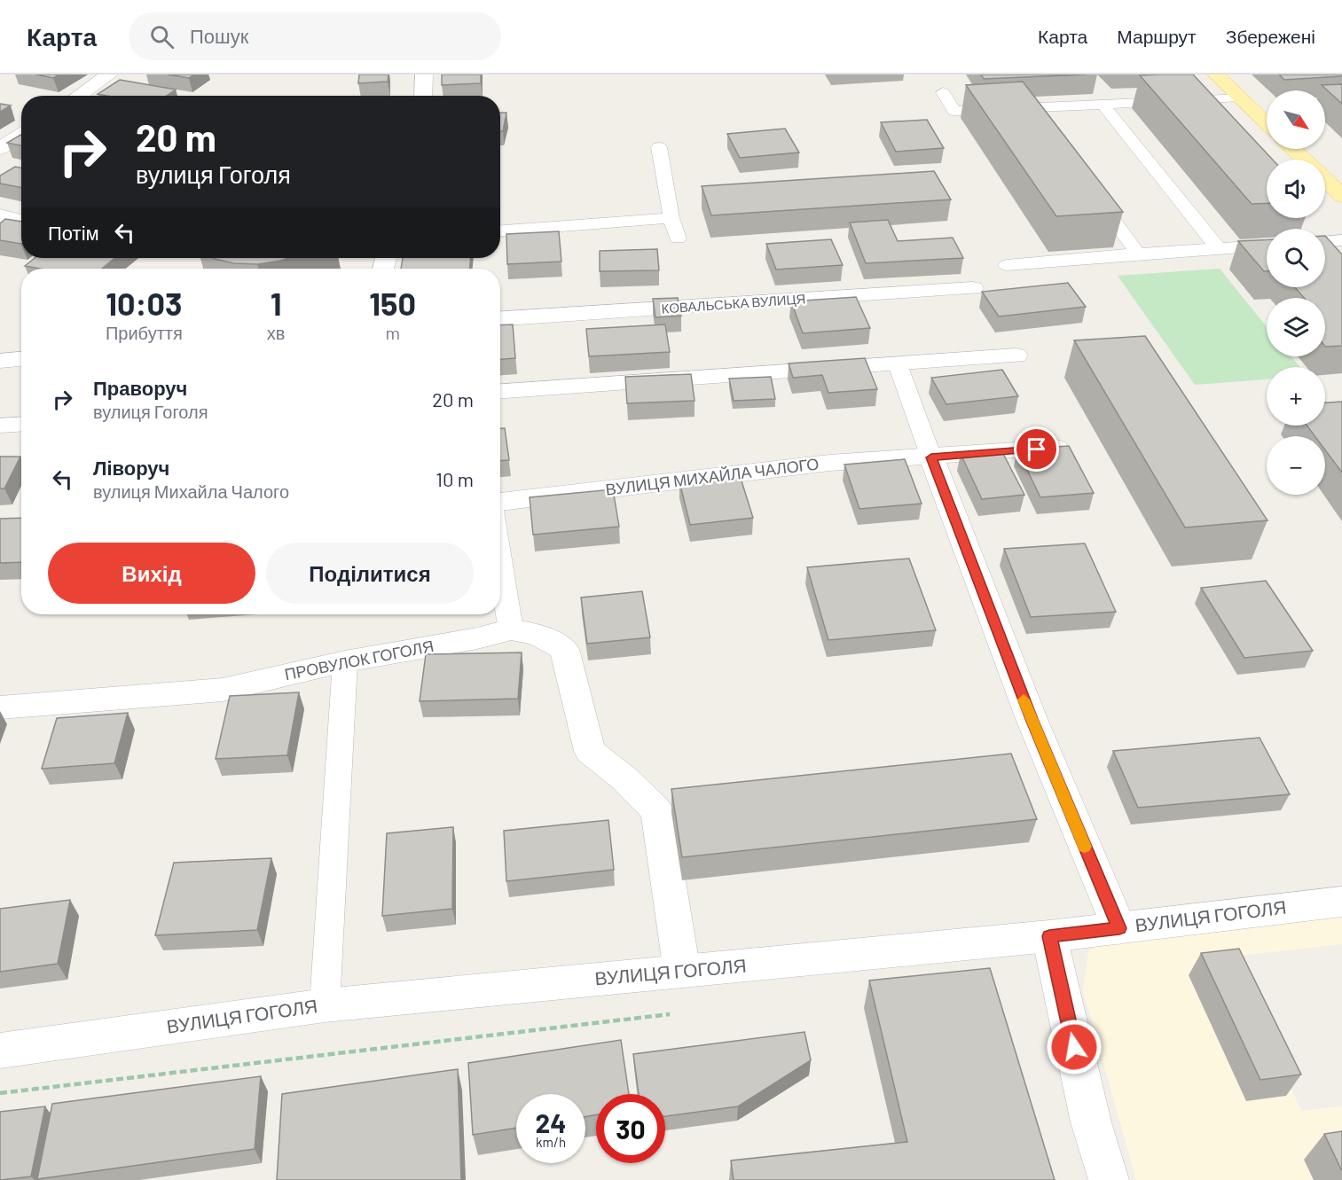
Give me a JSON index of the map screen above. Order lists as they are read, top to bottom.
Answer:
{
  "streets": {
    "street": [
      "КОВАЛЬСЬКА ВУЛИЦЯ",
      "ВУЛИЦЯ МИХАЙЛА ЧАЛОГО",
      "ПРОВУЛОК ГОГОЛЯ",
      "ВУЛИЦЯ ГОГОЛЯ"
    ]
  },
  "crossings": [
    ["ПРОВУЛОК ГОГОЛЯ", "ВУЛИЦЯ ГОГОЛЯ"]
  ],
  "north": "bottom right",
  "page": {
    "header": "Карта",
    "search": "Пошук",
    "nav": ["Карта", "Маршрут", "Збережені"],
    "map_buttons": ["+", "−"],
    "turn": ["20 m", "вулиця Гоголя"],
    "then": "Потім",
    "eta": [
      "10:03",
      "Прибуття",
      "1",
      "хв",
      "150",
      "m"
    ],
    "list": [
      {
        "name": "Праворуч",
        "note": "вулиця Гоголя",
        "value": "20 m"
      },
      {
        "name": "Ліворуч",
        "note": "вулиця Михайла Чалого",
        "value": "10 m"
      }
    ],
    "buttons": ["Вихід", "Поділитися"],
    "speed": "24 km/h",
    "limit": "30"
  }
}
